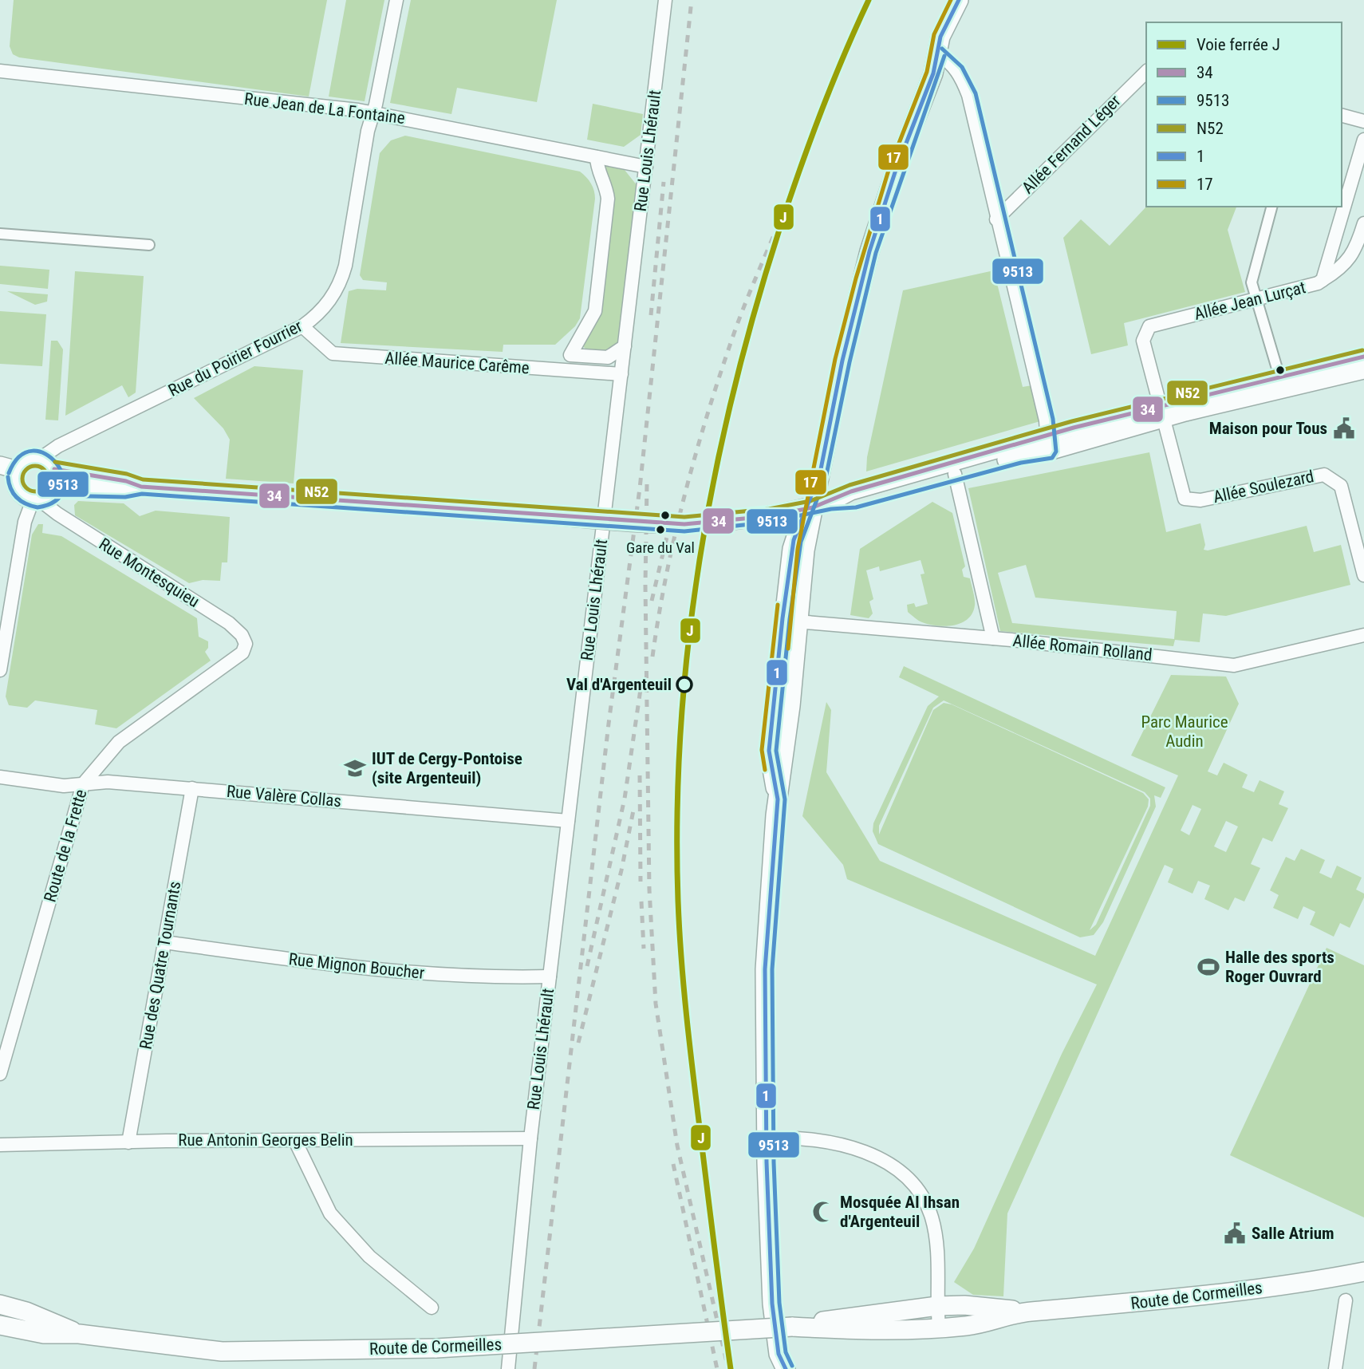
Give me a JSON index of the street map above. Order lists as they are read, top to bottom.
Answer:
{
  "streets": {
    "main road": ["Route de Cormeilles"],
    "street": [
      "Rue Jean de La Fontaine",
      "Allée Fernand Léger",
      "Rue Louis Lhérault",
      "Allée Jean Lurçat",
      "Rue du Poirier Fourrier",
      "Allée Maurice Carême",
      "Allée Soulezard",
      "Rue Montesquieu",
      "Allée Romain Rolland",
      "Rue Valère Collas",
      "Route de la Frette",
      "Rue des Quatre Tournants",
      "Rue Mignon Boucher",
      "Rue Antonin Georges Belin"
    ]
  },
  "crossings": [
    ["Rue Jean de La Fontaine", "Rue Louis Lhérault"],
    ["Rue Jean de La Fontaine", "Rue du Poirier Fourrier"],
    ["Rue Louis Lhérault", "Allée Maurice Carême"],
    ["Rue Louis Lhérault", "Rue Valère Collas"],
    ["Rue Louis Lhérault", "Rue Mignon Boucher"],
    ["Rue Louis Lhérault", "Rue Antonin Georges Belin"],
    ["Allée Jean Lurçat", "Allée Soulezard"],
    ["Rue du Poirier Fourrier", "Allée Maurice Carême"],
    ["Rue du Poirier Fourrier", "Rue Montesquieu"],
    ["Rue Montesquieu", "Route de la Frette"],
    ["Rue Valère Collas", "Route de la Frette"],
    ["Rue Valère Collas", "Rue des Quatre Tournants"],
    ["Rue des Quatre Tournants", "Rue Mignon Boucher"],
    ["Rue des Quatre Tournants", "Rue Antonin Georges Belin"]
  ],
  "parks": ["Parc Maurice Audin"],
  "places": {
    "public building": ["Maison pour Tous", "Salle Atrium"],
    "other": ["Gare du Val", "Val d'Argenteuil"],
    "school or university": ["IUT de Cergy-Pontoise (site Argenteuil)"],
    "sports": ["Halle des sports Roger Ouvrard"],
    "mosque": ["Mosquée Al Ihsan d'Argenteuil"]
  },
  "lines": [
    "rail line J",
    "transit line 1",
    "transit line 17",
    "transit line 9513",
    "transit line N52",
    "transit line 34"
  ],
  "legend": [
    "Voie ferrée J",
    "34",
    "9513",
    "N52",
    "1",
    "17"
  ]
}
